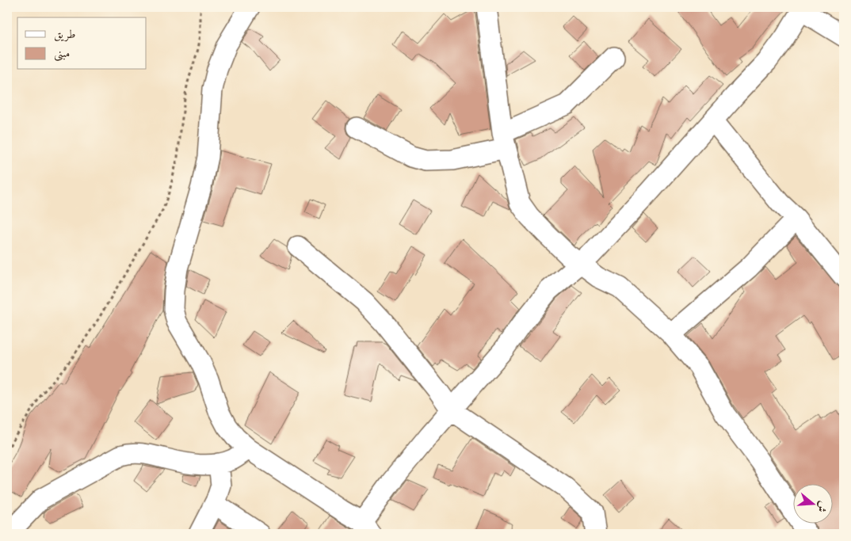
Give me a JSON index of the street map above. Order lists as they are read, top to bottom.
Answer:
{
  "legend": ["طريق", "مبنى"],
  "north": "right"
}
